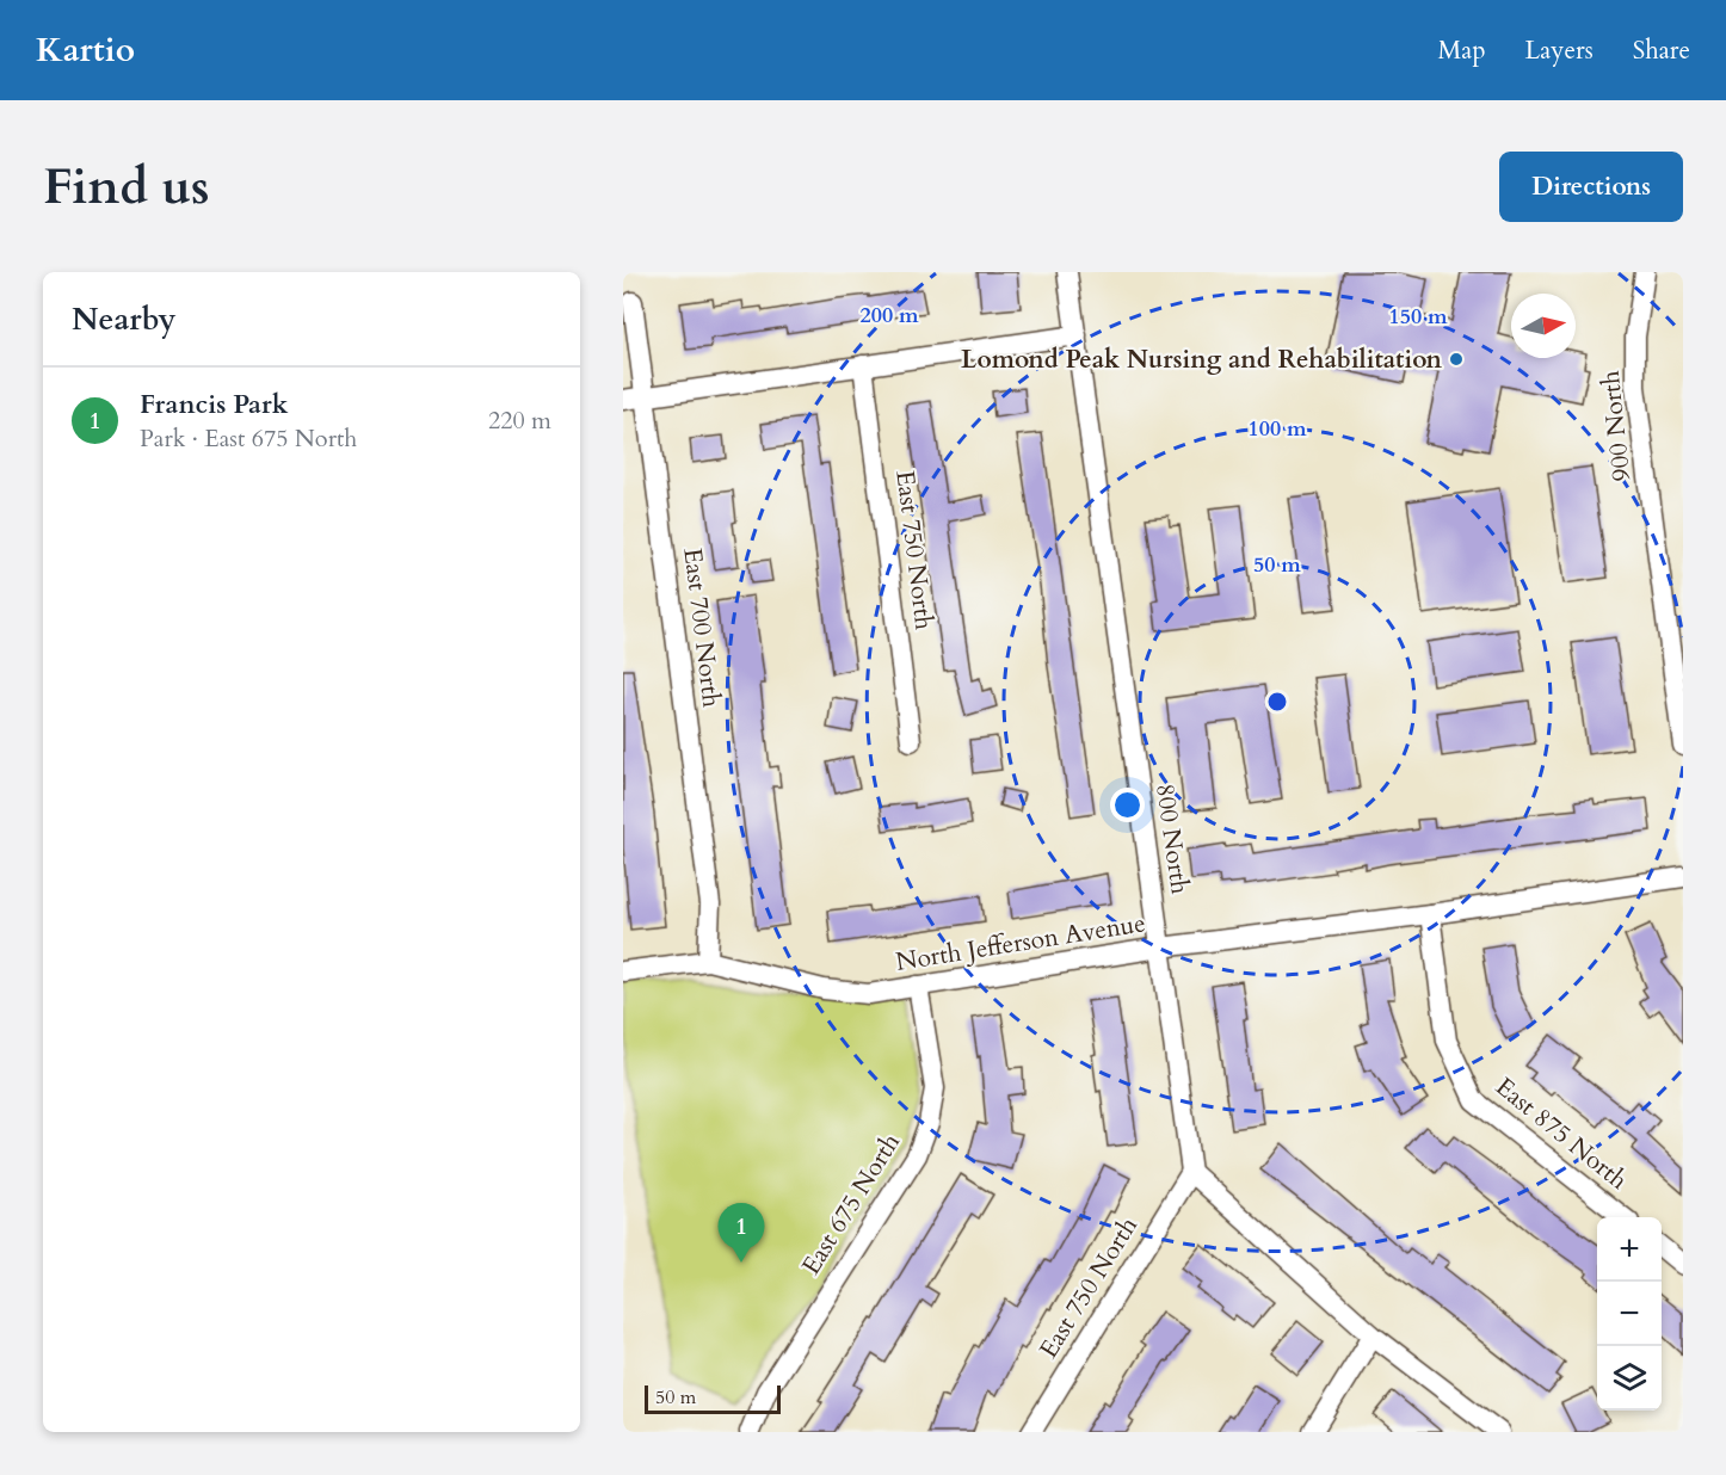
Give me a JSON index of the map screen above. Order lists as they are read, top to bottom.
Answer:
{
  "streets": {
    "street": [
      "900 North",
      "East 750 North",
      "East 700 North",
      "800 North",
      "North Jefferson Avenue",
      "East 875 North",
      "East 675 North"
    ]
  },
  "crossings": [
    ["East 750 North", "800 North"],
    ["East 700 North", "North Jefferson Avenue"],
    ["800 North", "North Jefferson Avenue"],
    ["North Jefferson Avenue", "East 875 North"],
    ["North Jefferson Avenue", "East 675 North"]
  ],
  "places": ["Lomond Peak Nursing and Rehabilitation"],
  "scale_bar": "50 m",
  "north": "right",
  "page": {
    "header": "Kartio",
    "nav": ["Map", "Layers", "Share"],
    "buttons": "Directions",
    "title": "Find us",
    "heading": "Nearby",
    "list": [
      {
        "mark": "1",
        "name": "Francis Park",
        "note": "Park · East 675 North",
        "value": "220 m"
      }
    ],
    "pins": "1",
    "map_buttons": ["+", "−"],
    "scale": "50 m"
  },
  "rings": [
    "200 m",
    "150 m",
    "100 m",
    "50 m"
  ]
}
